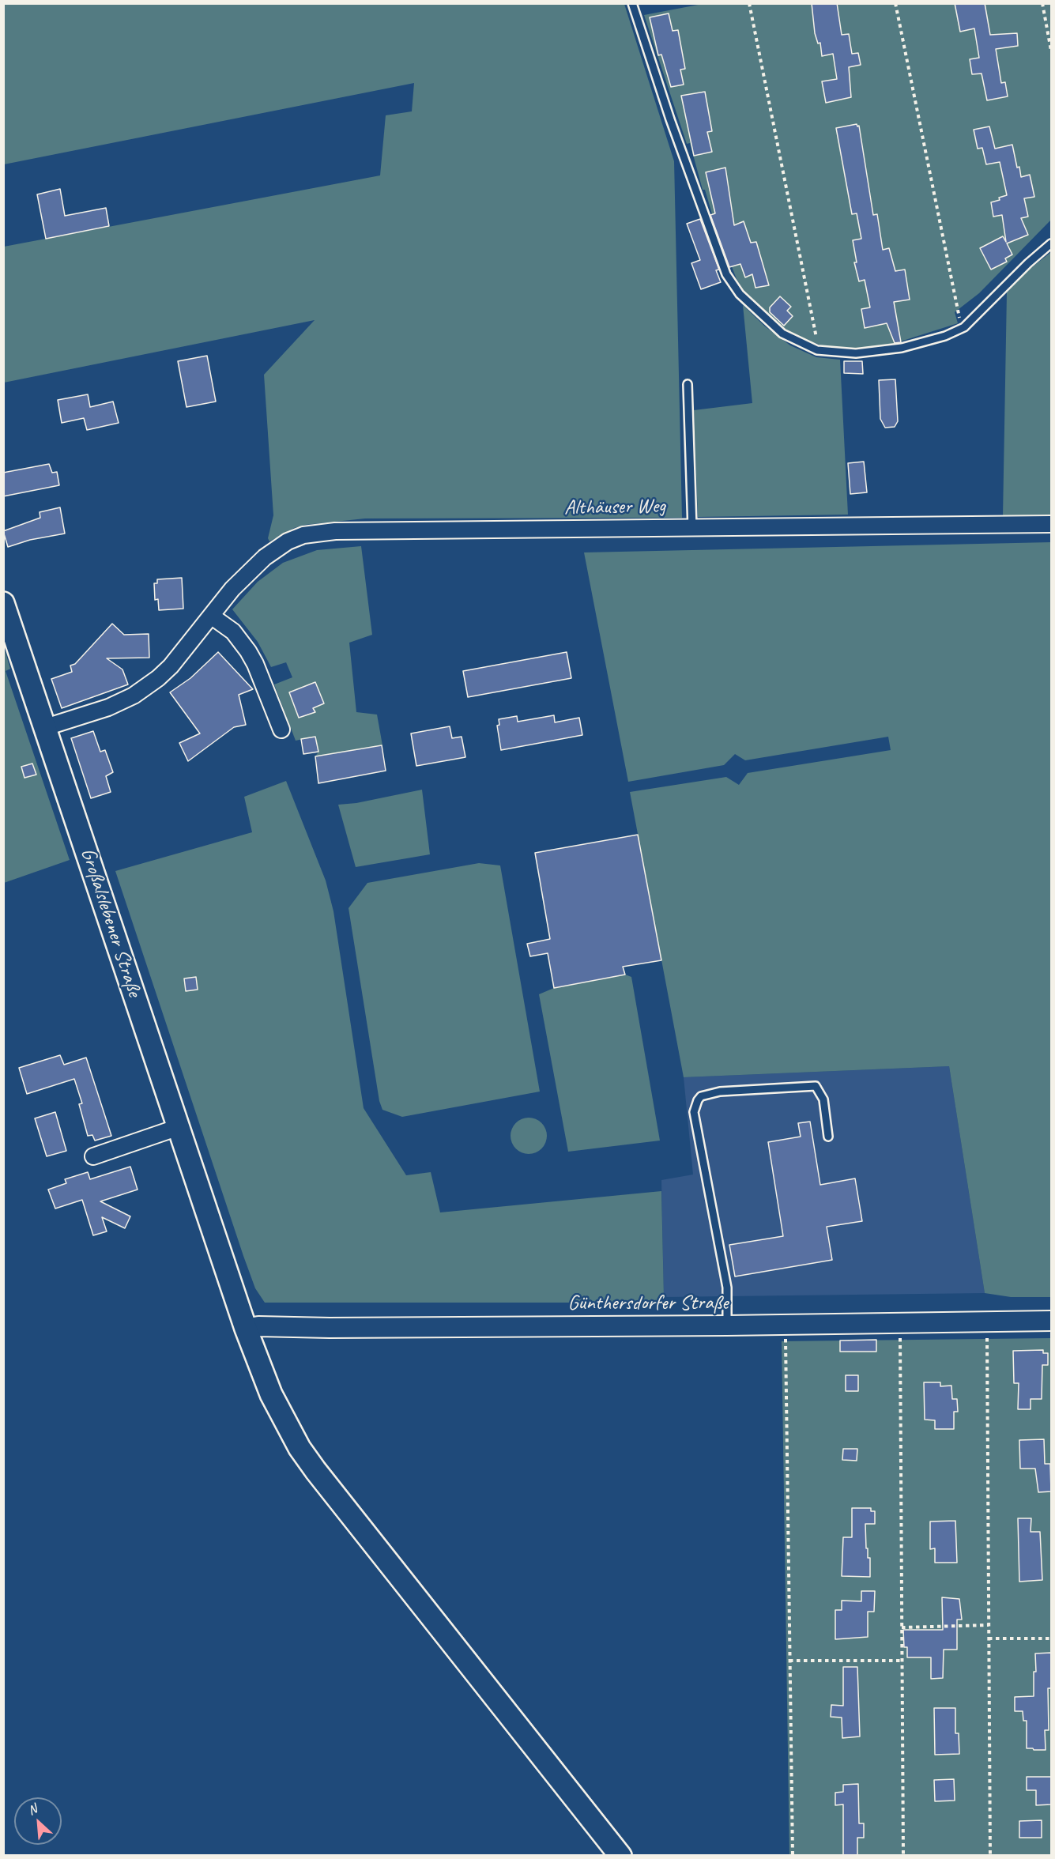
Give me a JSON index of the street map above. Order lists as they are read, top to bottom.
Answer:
{
  "streets": {
    "main road": ["Großalslebener Straße"],
    "street": ["Althäuser Weg", "Günthersdorfer Straße"]
  },
  "crossings": [
    ["Althäuser Weg", "Großalslebener Straße"],
    ["Großalslebener Straße", "Günthersdorfer Straße"]
  ],
  "north": "top left"
}
